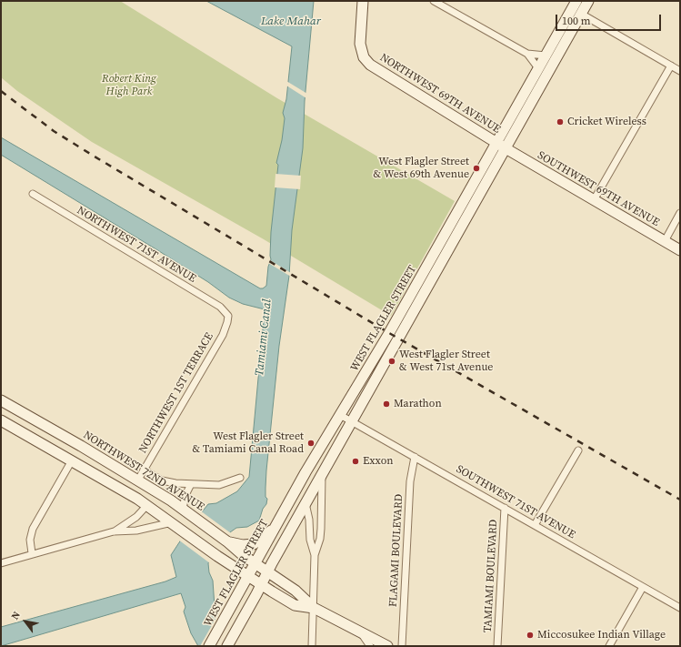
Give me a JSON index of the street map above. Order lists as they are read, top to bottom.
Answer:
{
  "streets": {
    "main road": [
      "NORTHWEST 69TH AVENUE",
      "SOUTHWEST 69TH AVENUE",
      "WEST FLAGLER STREET",
      "NORTHWEST 72ND AVENUE"
    ],
    "street": [
      "NORTHWEST 71ST AVENUE",
      "NORTHWEST 1ST TERRACE",
      "SOUTHWEST 71ST AVENUE",
      "FLAGAMI BOULEVARD",
      "TAMIAMI BOULEVARD"
    ]
  },
  "crossings": [
    ["NORTHWEST 69TH AVENUE", "SOUTHWEST 69TH AVENUE"],
    ["NORTHWEST 69TH AVENUE", "WEST FLAGLER STREET"],
    ["SOUTHWEST 69TH AVENUE", "WEST FLAGLER STREET"],
    ["NORTHWEST 71ST AVENUE", "NORTHWEST 1ST TERRACE"],
    ["WEST FLAGLER STREET", "NORTHWEST 72ND AVENUE"],
    ["WEST FLAGLER STREET", "SOUTHWEST 71ST AVENUE"],
    ["NORTHWEST 1ST TERRACE", "NORTHWEST 72ND AVENUE"],
    ["SOUTHWEST 71ST AVENUE", "FLAGAMI BOULEVARD"],
    ["SOUTHWEST 71ST AVENUE", "TAMIAMI BOULEVARD"]
  ],
  "water": ["Lake Mahar", "Tamiami Canal"],
  "parks": ["Robert King High Park"],
  "places": [
    "Cricket Wireless",
    "West Flagler Street & West 69th Avenue",
    "West Flagler Street & West 71st Avenue",
    "Marathon",
    "West Flagler Street & Tamiami Canal Road",
    "Exxon",
    "Miccosukee Indian Village"
  ],
  "scale_bar": "100 m",
  "north": "top left"
}
